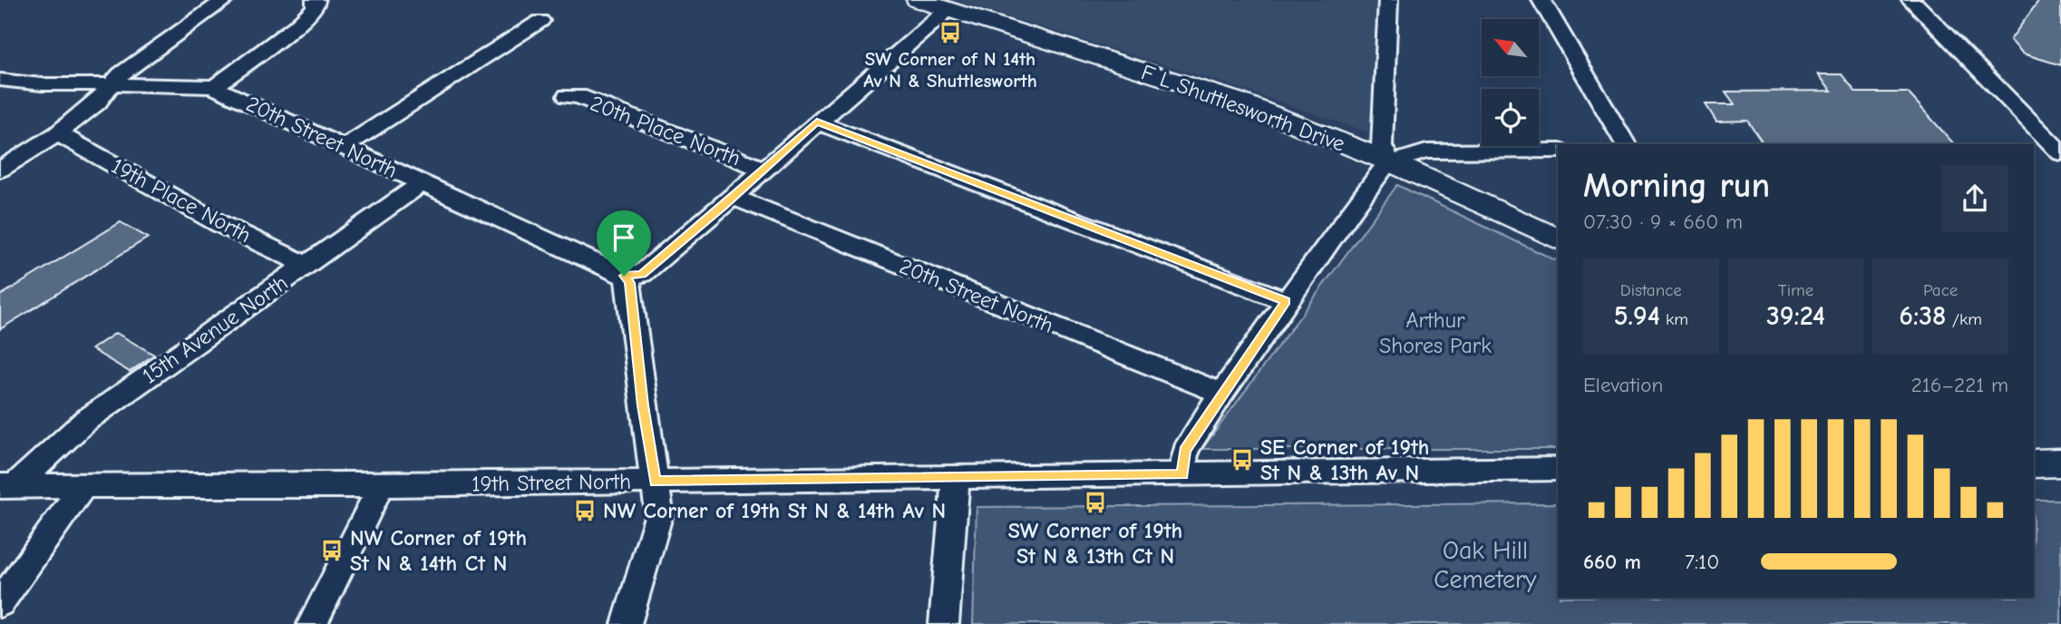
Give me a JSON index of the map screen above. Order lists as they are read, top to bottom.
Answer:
{
  "streets": {
    "main road": ["F L Shuttlesworth Drive"],
    "street": [
      "20th Place North",
      "20th Street North",
      "19th Place North",
      "15th Avenue North",
      "19th Street North"
    ]
  },
  "crossings": [
    ["20th Street North", "15th Avenue North"],
    ["19th Place North", "15th Avenue North"],
    ["15th Avenue North", "19th Street North"]
  ],
  "parks": ["Arthur Shores Park", "Oak Hill Cemetery"],
  "places": {
    "bus stop": [
      "SW Corner of N 14th Av N & Shuttlesworth",
      "SE Corner of 19th St N & 13th Av N",
      "SW Corner of 19th St N & 13th Ct N",
      "NW Corner of 19th St N & 14th Av N",
      "NW Corner of 19th St N & 14th Ct N"
    ]
  },
  "north": "top left",
  "page": {
    "heading": ["Morning run", "07:30 · 9 × 660 m"],
    "stats": [
      ["Distance", "5.94 km"],
      ["Time", "39:24"],
      ["Pace", "6:38 /km"]
    ],
    "chart": ["Elevation", "216–221 m"],
    "list": [
      {
        "name": "660 m",
        "note": "7:10"
      }
    ]
  }
}
